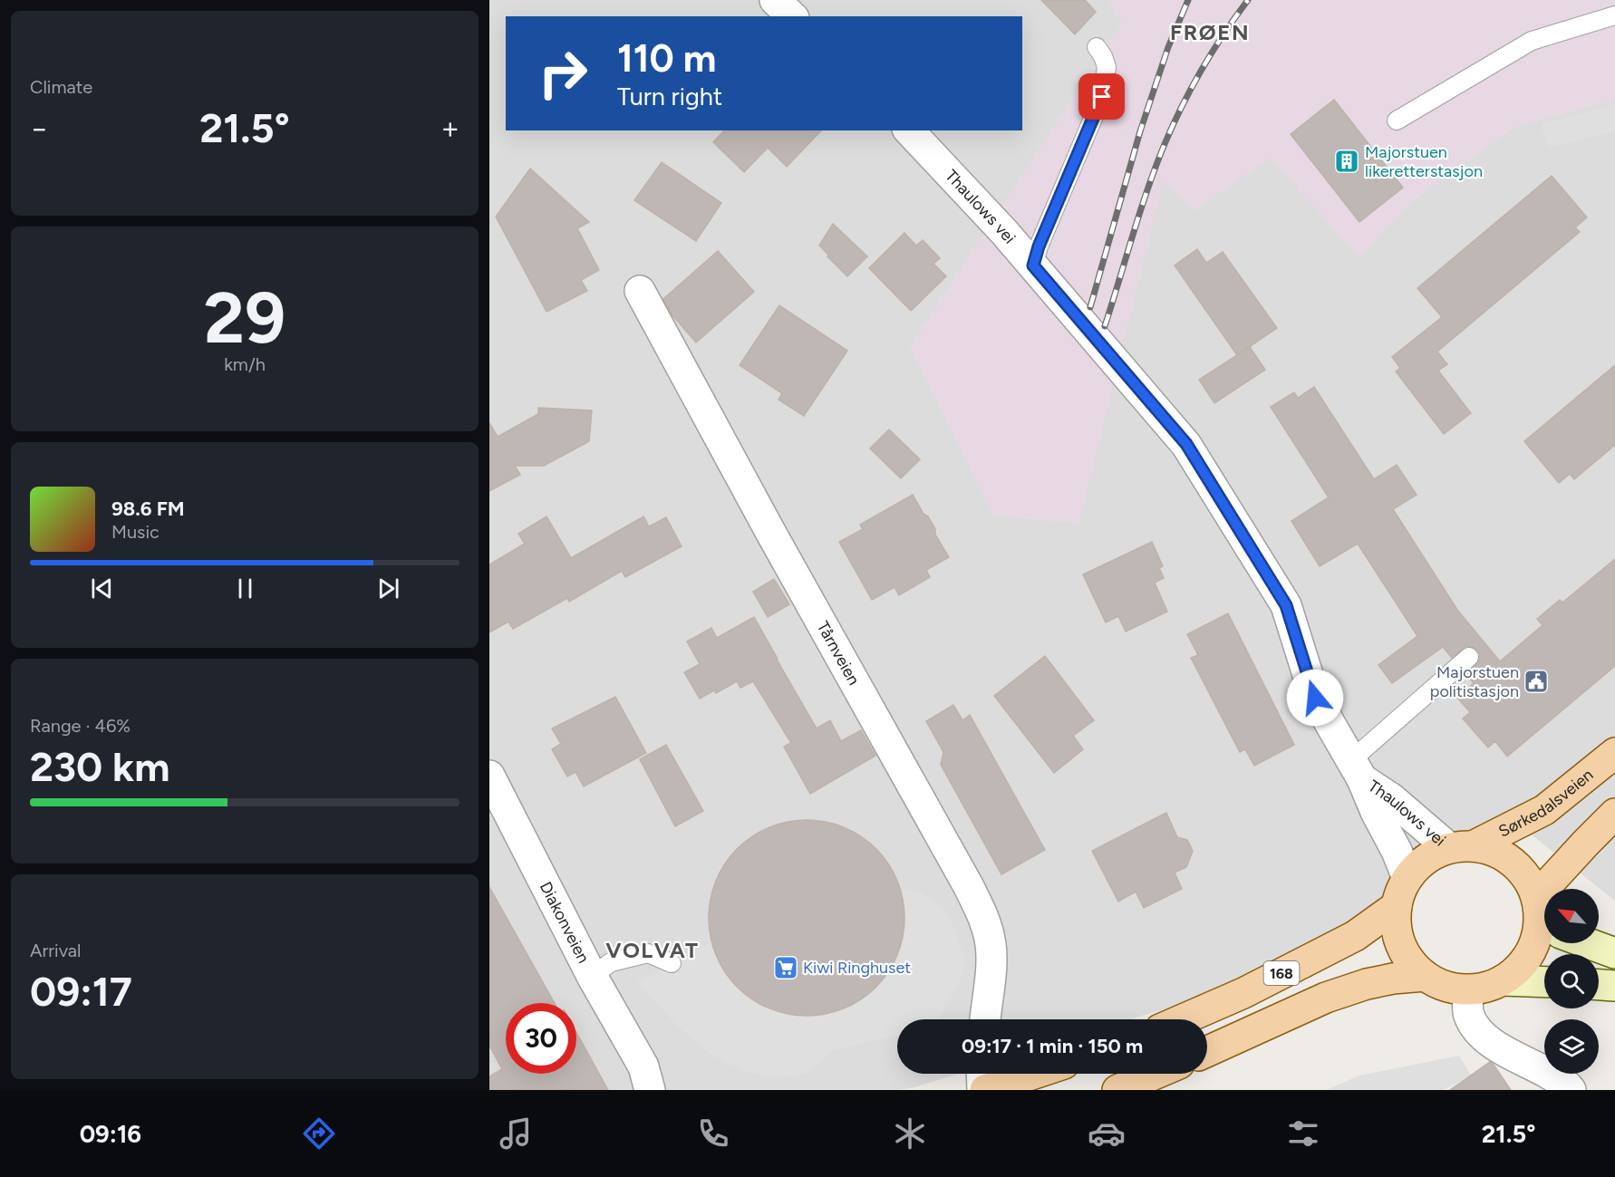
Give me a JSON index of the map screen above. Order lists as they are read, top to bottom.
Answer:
{
  "streets": {
    "main road": ["Sørkedalsveien", "168"],
    "street": ["Thaulows vei", "Tårnveien", "Diakonveien"]
  },
  "crossings": [
    ["Thaulows vei", "Sørkedalsveien"]
  ],
  "districts": ["FRØEN", "VOLVAT"],
  "places": {
    "building": ["Majorstuen likeretterstasjon"],
    "public building": ["Majorstuen politistasjon"],
    "supermarket": ["Kiwi Ringhuset"]
  },
  "north": "top left",
  "page": {
    "tile": [
      "Climate",
      ["29", "km/h"],
      ["Range · 46%", "230 km"],
      ["Arrival", "09:17"]
    ],
    "turn": ["110 m", "Turn right"],
    "heat": ["−", "21.5°", "+"],
    "song": ["98.6 FM", "Music"],
    "limit": "30",
    "trip": "09:17 · 1 min · 150 m",
    "tabs": ["09:16", "21.5°"]
  }
}
